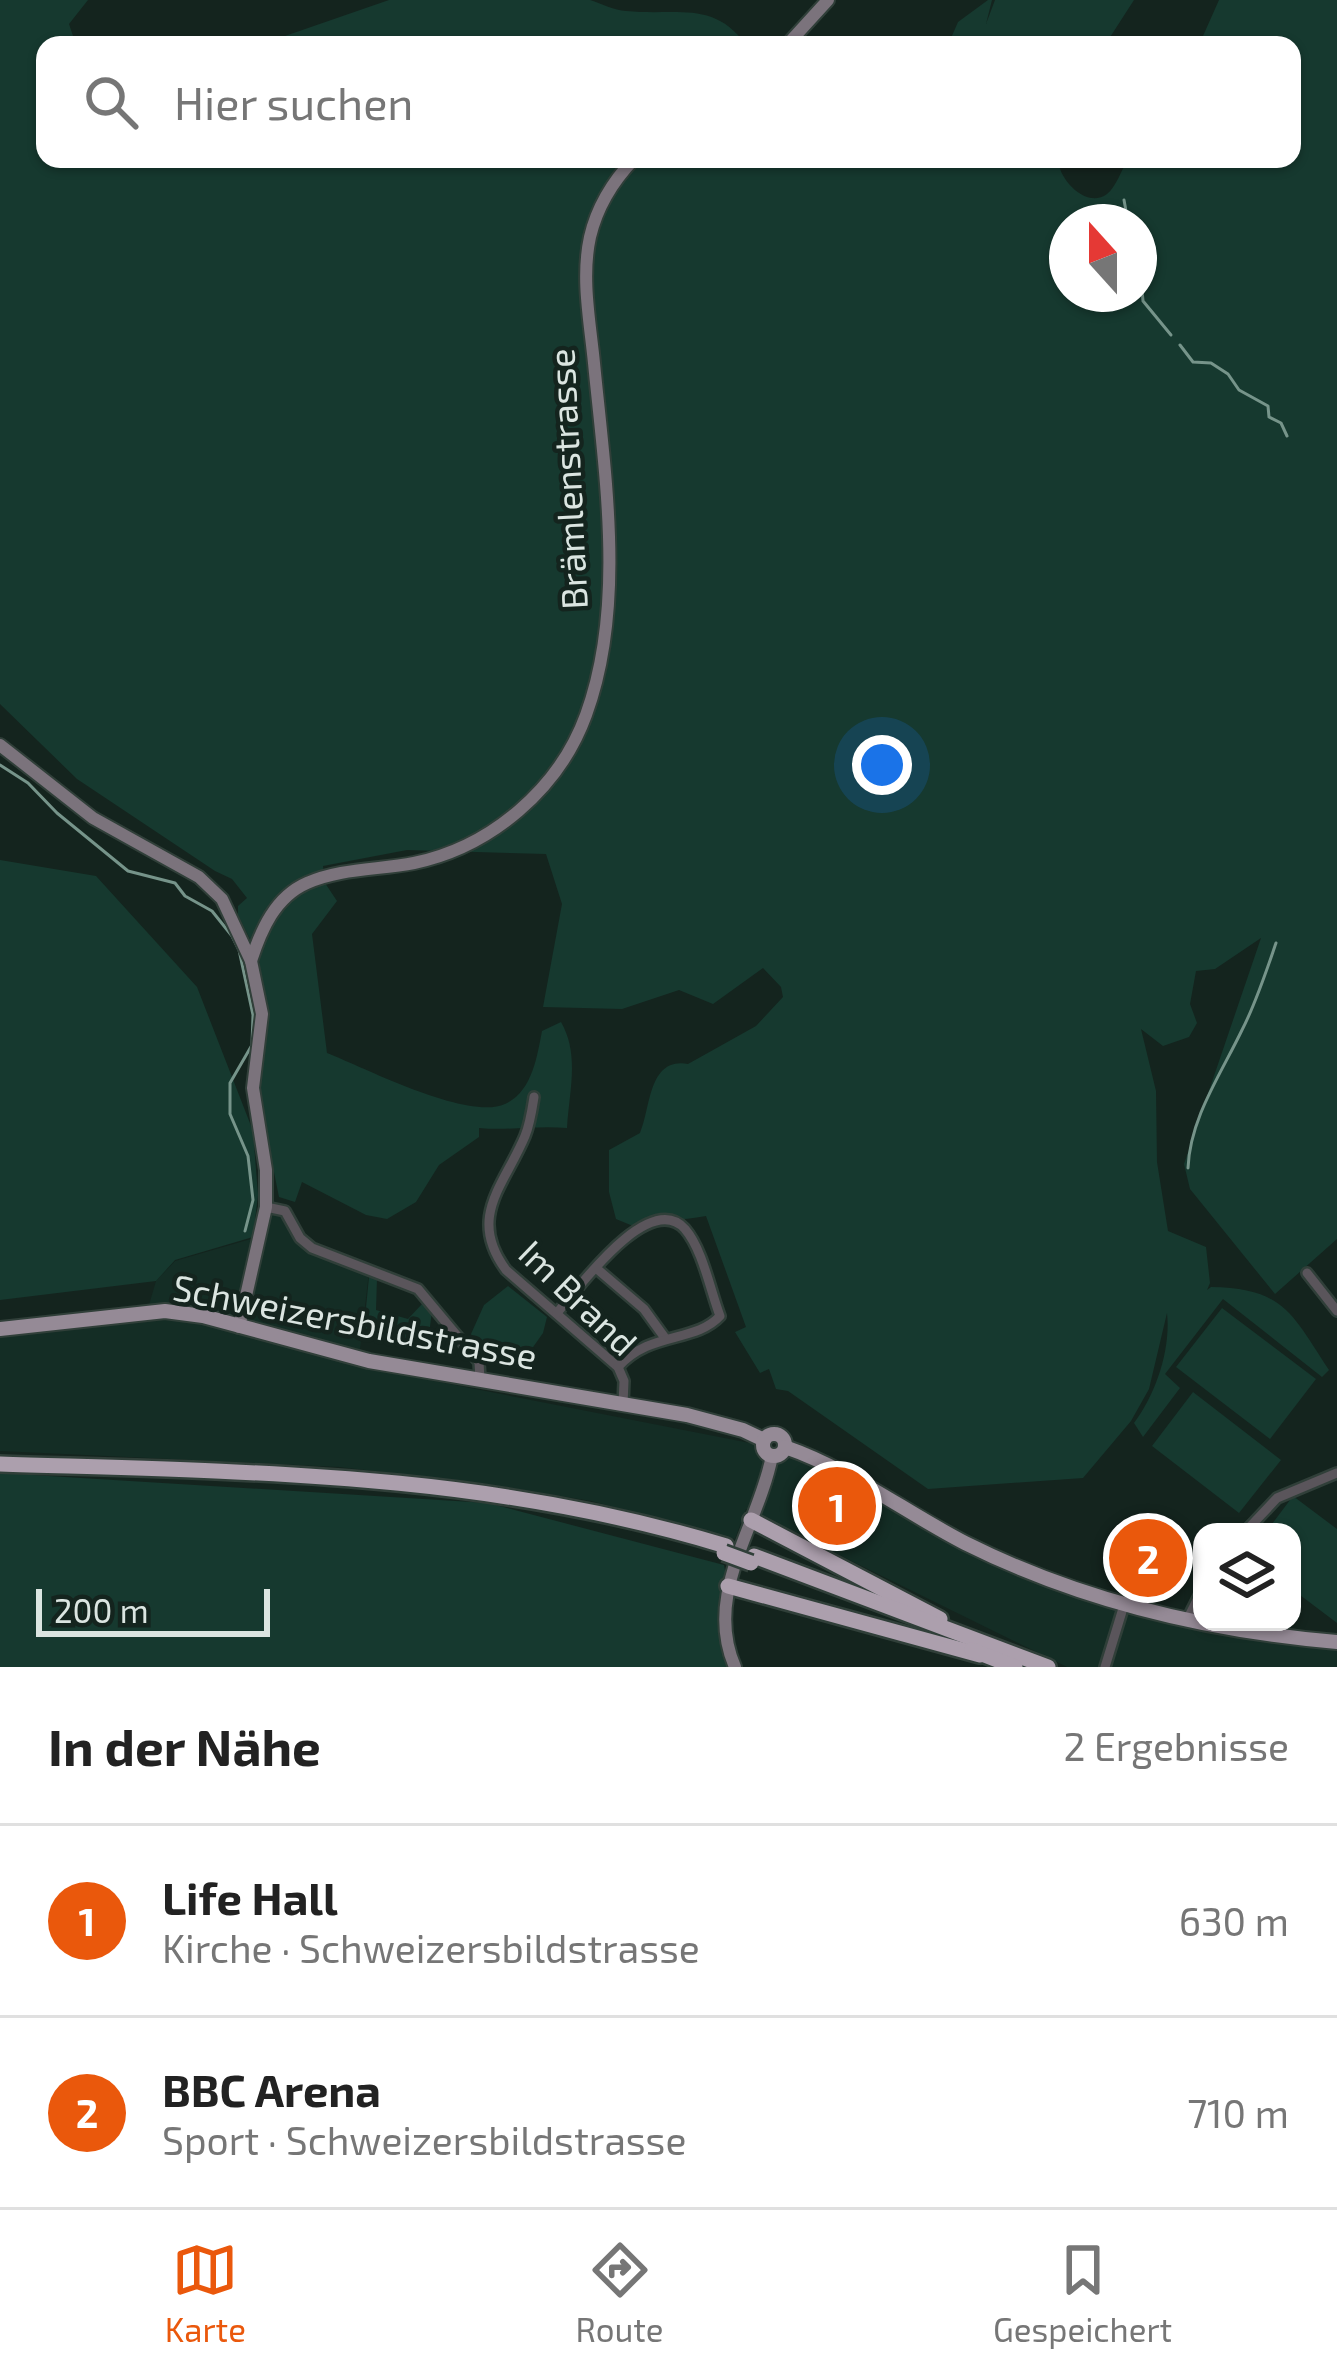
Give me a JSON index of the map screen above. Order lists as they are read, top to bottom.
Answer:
{
  "streets": {
    "main road": ["Schweizersbildstrasse"],
    "street": ["Brämlenstrasse", "Im Brand"]
  },
  "crossings": [
    ["Im Brand", "Schweizersbildstrasse"]
  ],
  "scale_bar": "200 m",
  "north": "top",
  "page": {
    "search": "Hier suchen",
    "pins": ["1", "2"],
    "scale": "200 m",
    "heading": ["In der Nähe", "2 Ergebnisse"],
    "list": [
      {
        "mark": "1",
        "name": "Life Hall",
        "note": "Kirche · Schweizersbildstrasse",
        "value": "630 m"
      },
      {
        "mark": "2",
        "name": "BBC Arena",
        "note": "Sport · Schweizersbildstrasse",
        "value": "710 m"
      }
    ],
    "nav": ["Karte", "Route", "Gespeichert"]
  }
}
